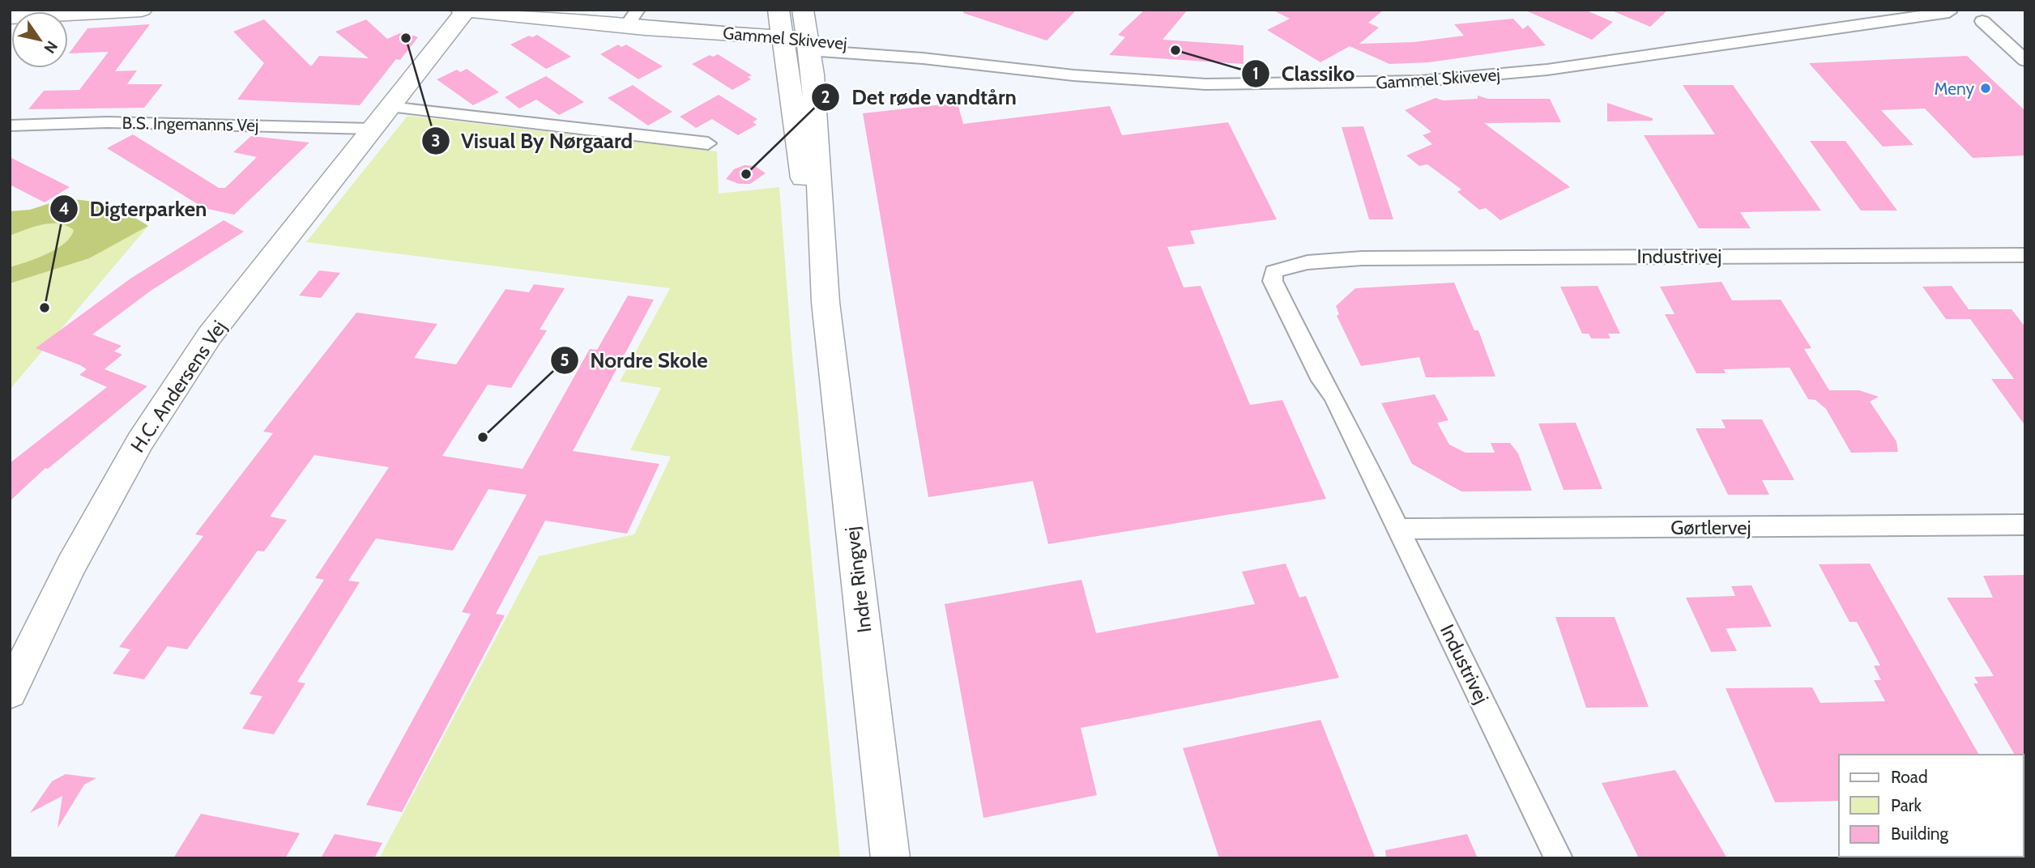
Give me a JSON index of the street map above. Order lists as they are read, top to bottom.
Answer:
{
  "streets": {
    "street": [
      "Gammel Skivevej",
      "B.S. Ingemanns Vej",
      "Industrivej",
      "H.C. Andersens Vej",
      "Gørtlervej",
      "Indre Ringvej"
    ]
  },
  "crossings": [
    ["Gammel Skivevej", "H.C. Andersens Vej"],
    ["Gammel Skivevej", "Indre Ringvej"],
    ["B.S. Ingemanns Vej", "H.C. Andersens Vej"],
    ["Industrivej", "Gørtlervej"]
  ],
  "places": [
    "Visual By Nørgaard",
    "Classiko",
    "Meny",
    "Det røde vandtårn",
    "Digterparken",
    "Nordre Skole"
  ],
  "legend": ["Road", "Park", "Building"],
  "north": "bottom right"
}
